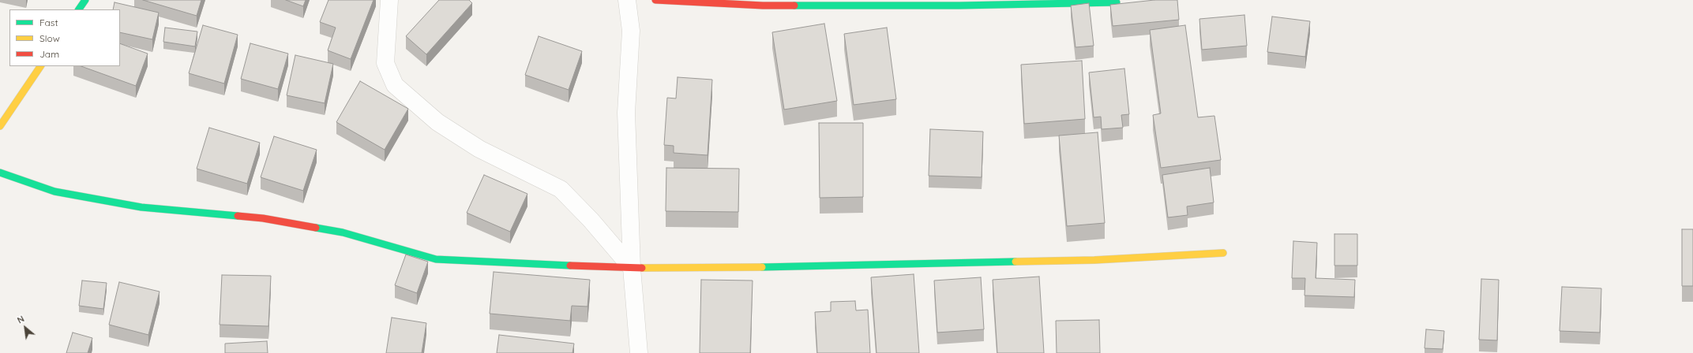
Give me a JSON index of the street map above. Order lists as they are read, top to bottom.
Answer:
{
  "legend": ["Fast", "Slow", "Jam"],
  "north": "top left"
}
